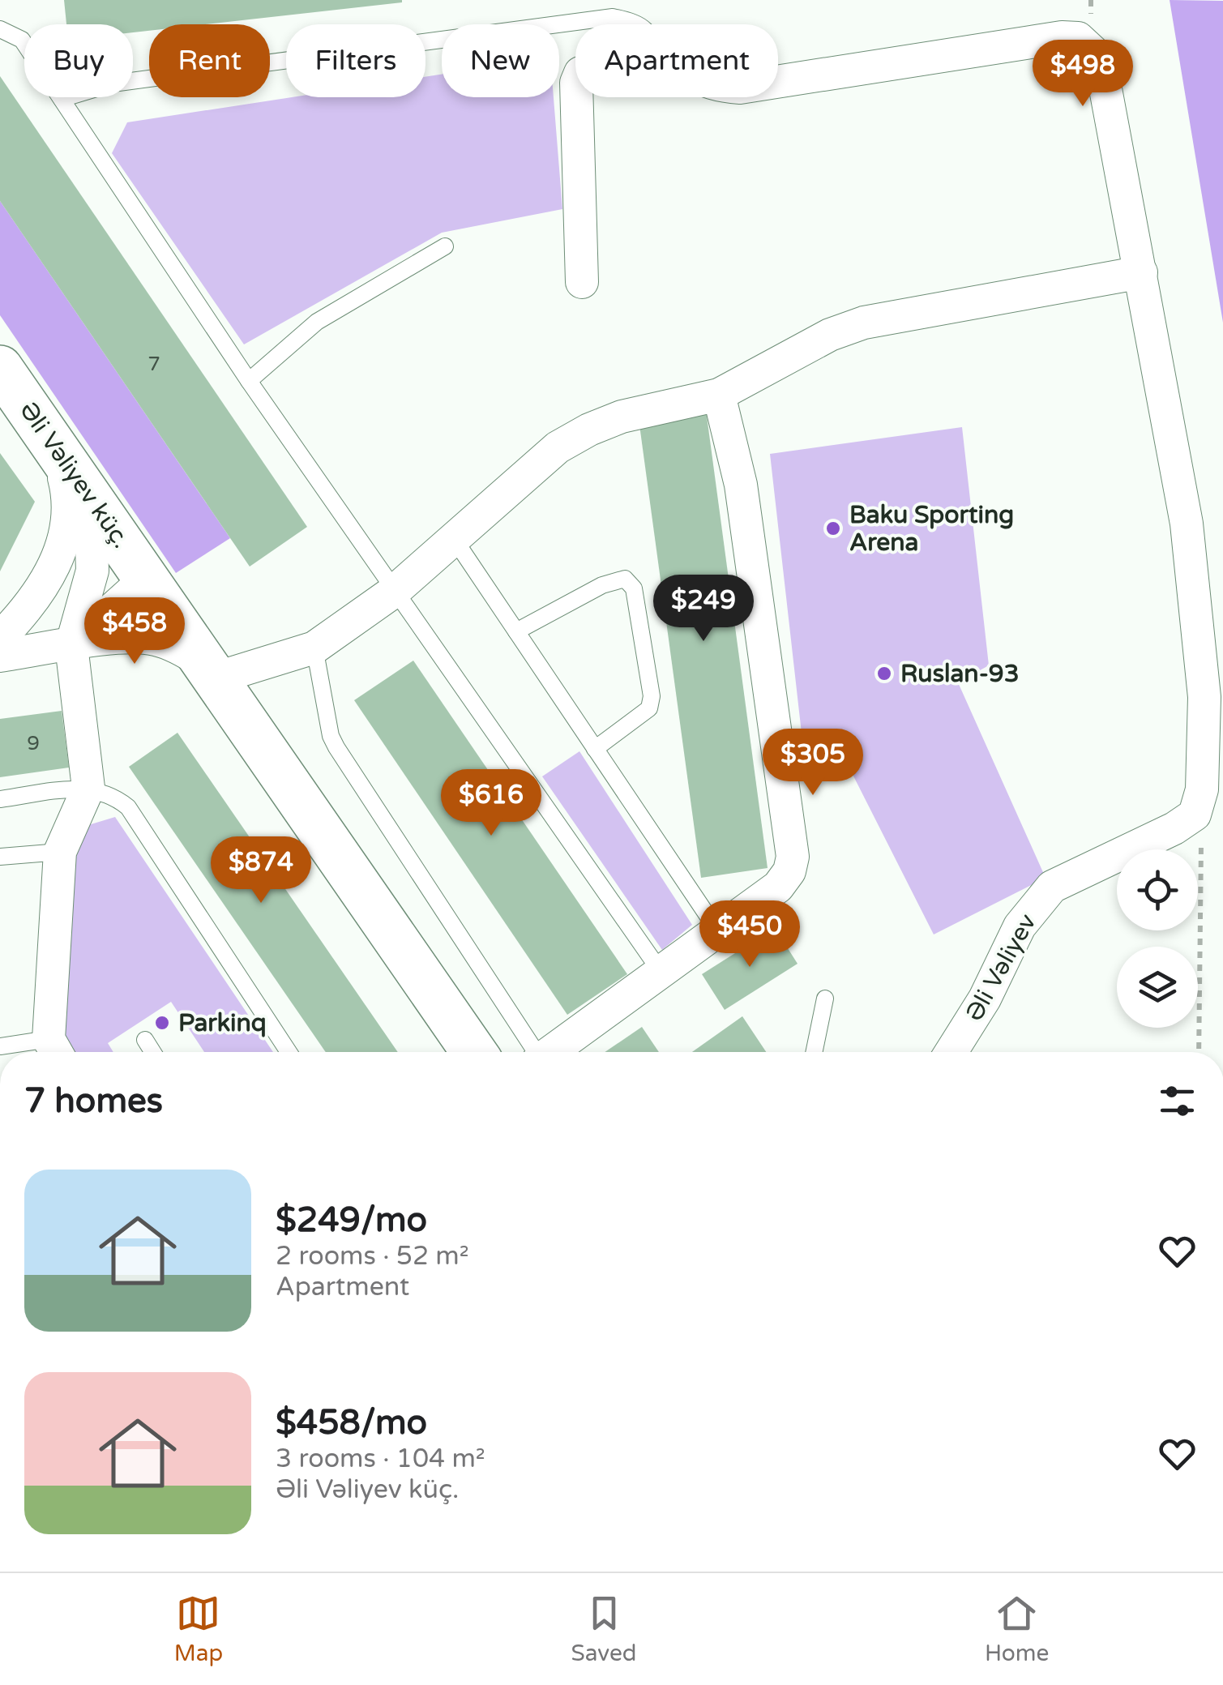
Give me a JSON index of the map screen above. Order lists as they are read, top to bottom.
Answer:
{
  "streets": {
    "street": ["Əli Vəliyev küç.", "Əli Vəliyev"]
  },
  "places": ["Baku Sporting Arena", "Ruslan-93", "Parkinq"],
  "house_numbers": ["7", "9"],
  "page": {
    "chip": [
      "Buy",
      "Rent",
      "Filters",
      "New",
      "Apartment"
    ],
    "price": [
      "$498",
      "$249",
      "$458",
      "$305",
      "$616",
      "$874",
      "$450"
    ],
    "heading": "7 homes",
    "list": [
      {
        "name": "$249/mo",
        "note": "2 rooms · 52 m² · Apartment"
      },
      {
        "name": "$458/mo",
        "note": "3 rooms · 104 m² · Əli Vəliyev küç."
      }
    ],
    "tabs": ["Map", "Saved", "Home"]
  }
}
